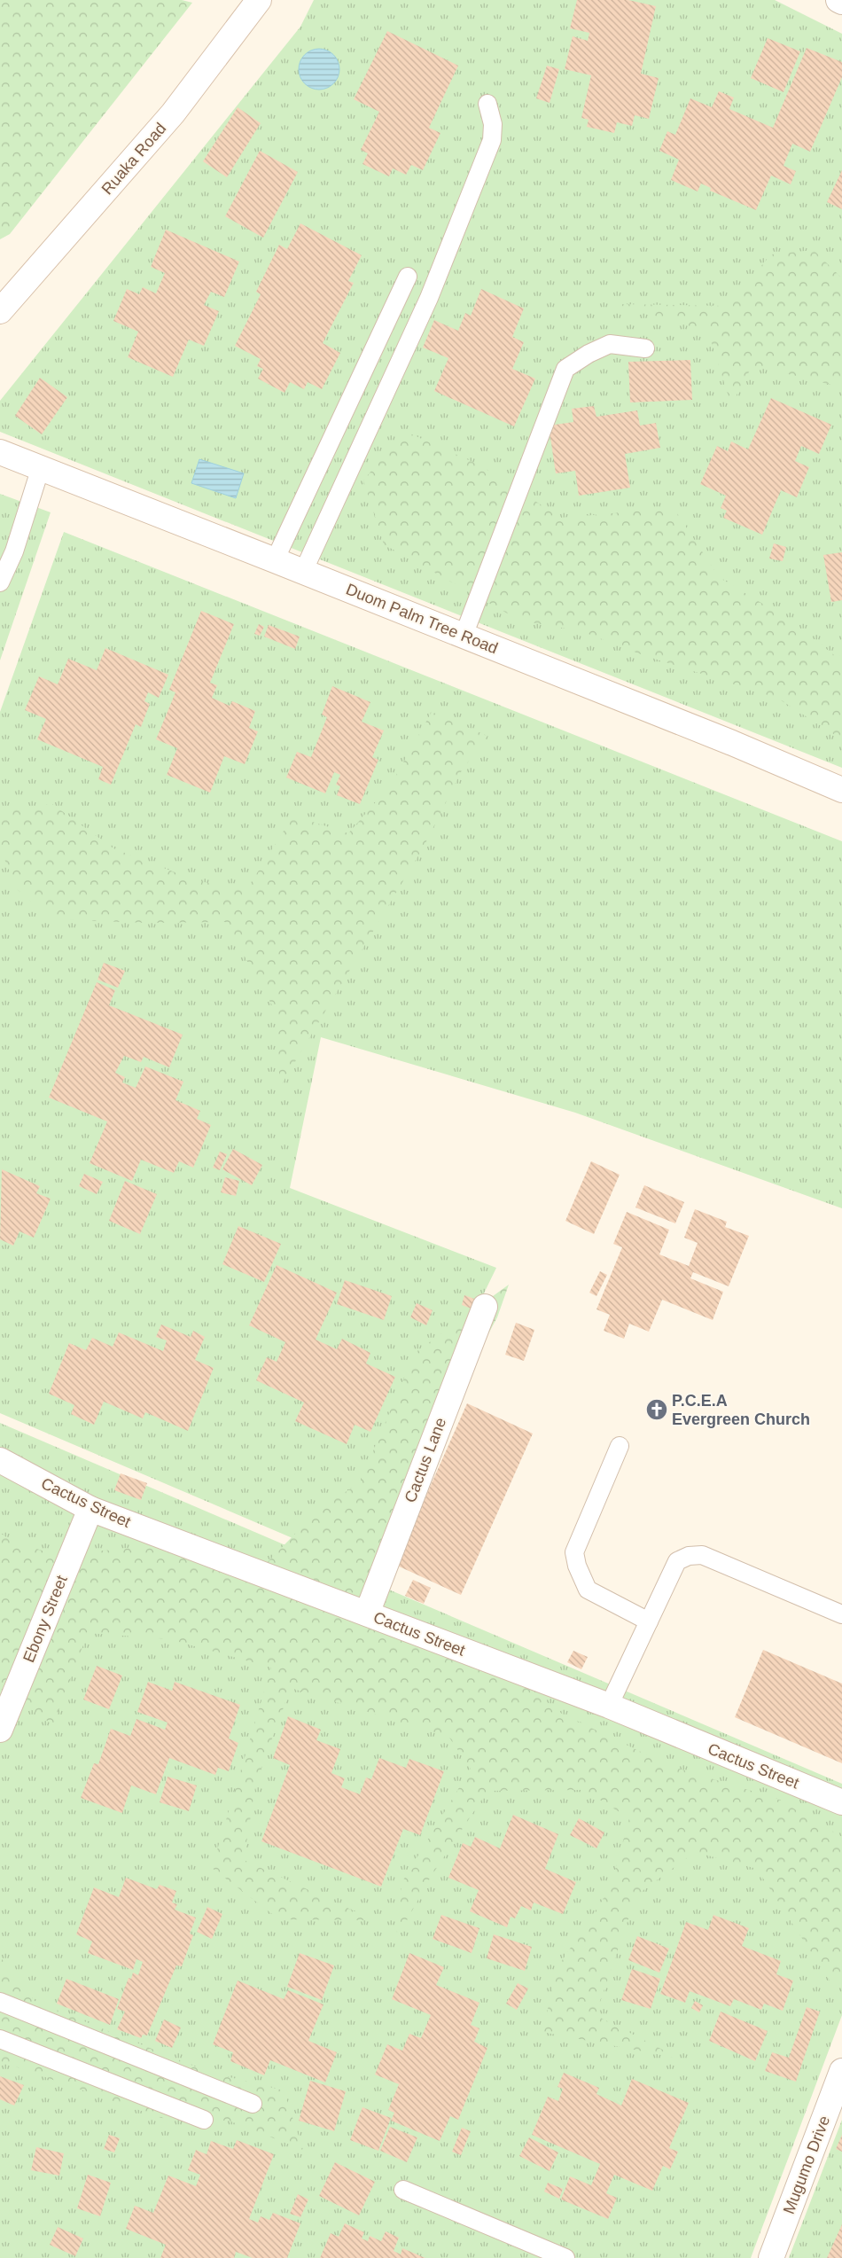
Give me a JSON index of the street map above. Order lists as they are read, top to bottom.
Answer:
{
  "streets": {
    "street": [
      "Ruaka Road",
      "Duom Palm Tree Road",
      "Cactus Lane",
      "Cactus Street",
      "Ebony Street",
      "Mugumo Drive"
    ]
  },
  "crossings": [
    ["Cactus Lane", "Cactus Street"],
    ["Cactus Street", "Ebony Street"]
  ],
  "places": {
    "church": ["P.C.E.A Evergreen Church"]
  }
}
